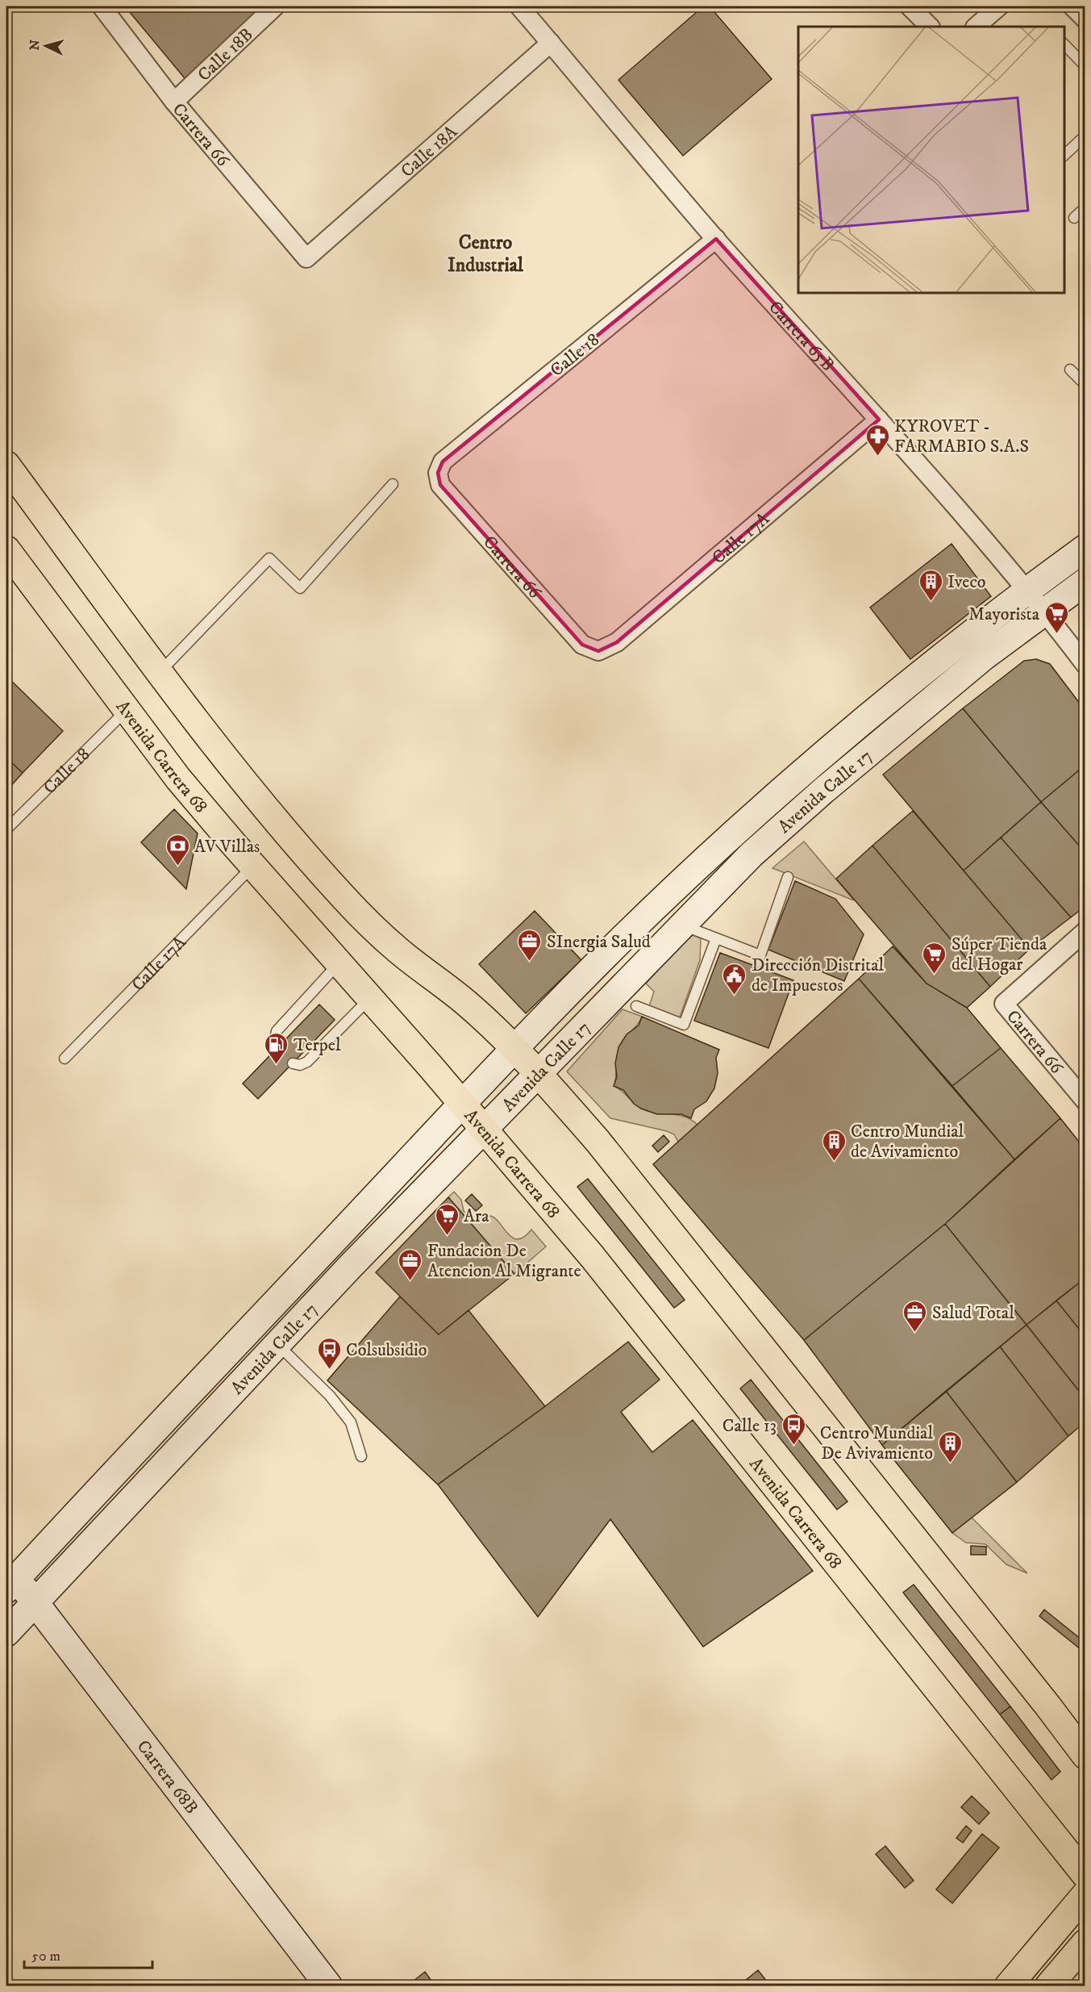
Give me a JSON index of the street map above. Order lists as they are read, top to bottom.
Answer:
{
  "streets": {
    "main road": ["Avenida Carrera 68"],
    "street": [
      "Calle 18B",
      "Carrera 66",
      "Calle 18A",
      "Carrera 65B",
      "Calle 18",
      "Calle 17A",
      "Avenida Calle 17",
      "Carrera 68B"
    ]
  },
  "crossings": [
    ["Calle 18B", "Carrera 66"],
    ["Carrera 66", "Calle 18A"],
    ["Carrera 66", "Calle 18"],
    ["Carrera 66", "Calle 17A"],
    ["Calle 18A", "Carrera 65B"],
    ["Carrera 65B", "Calle 18"],
    ["Carrera 65B", "Calle 17A"],
    ["Carrera 65B", "Avenida Calle 17"],
    ["Calle 18", "Avenida Carrera 68"],
    ["Calle 17A", "Avenida Carrera 68"],
    ["Avenida Carrera 68", "Avenida Calle 17"],
    ["Avenida Calle 17", "Carrera 68B"]
  ],
  "districts": ["Centro Industrial"],
  "places": {
    "pharmacy": ["KYROVET - FARMABIO S.A.S"],
    "building": ["Iveco", "Centro Mundial de Avivamiento", "Centro Mundial De Avivamiento"],
    "supermarket": ["Mayorista", "Súper Tienda del Hogar", "Ara"],
    "bank": ["AV Villas"],
    "office": ["SInergia Salud", "Fundacion De Atencion Al Migrante", "Salud Total"],
    "public building": ["Dirección Distrital de Impuestos"],
    "fuel station": ["Terpel"],
    "bus stop": ["Colsubsidio", "Calle 13"]
  },
  "scale_bar": "50 m",
  "north": "left"
}
